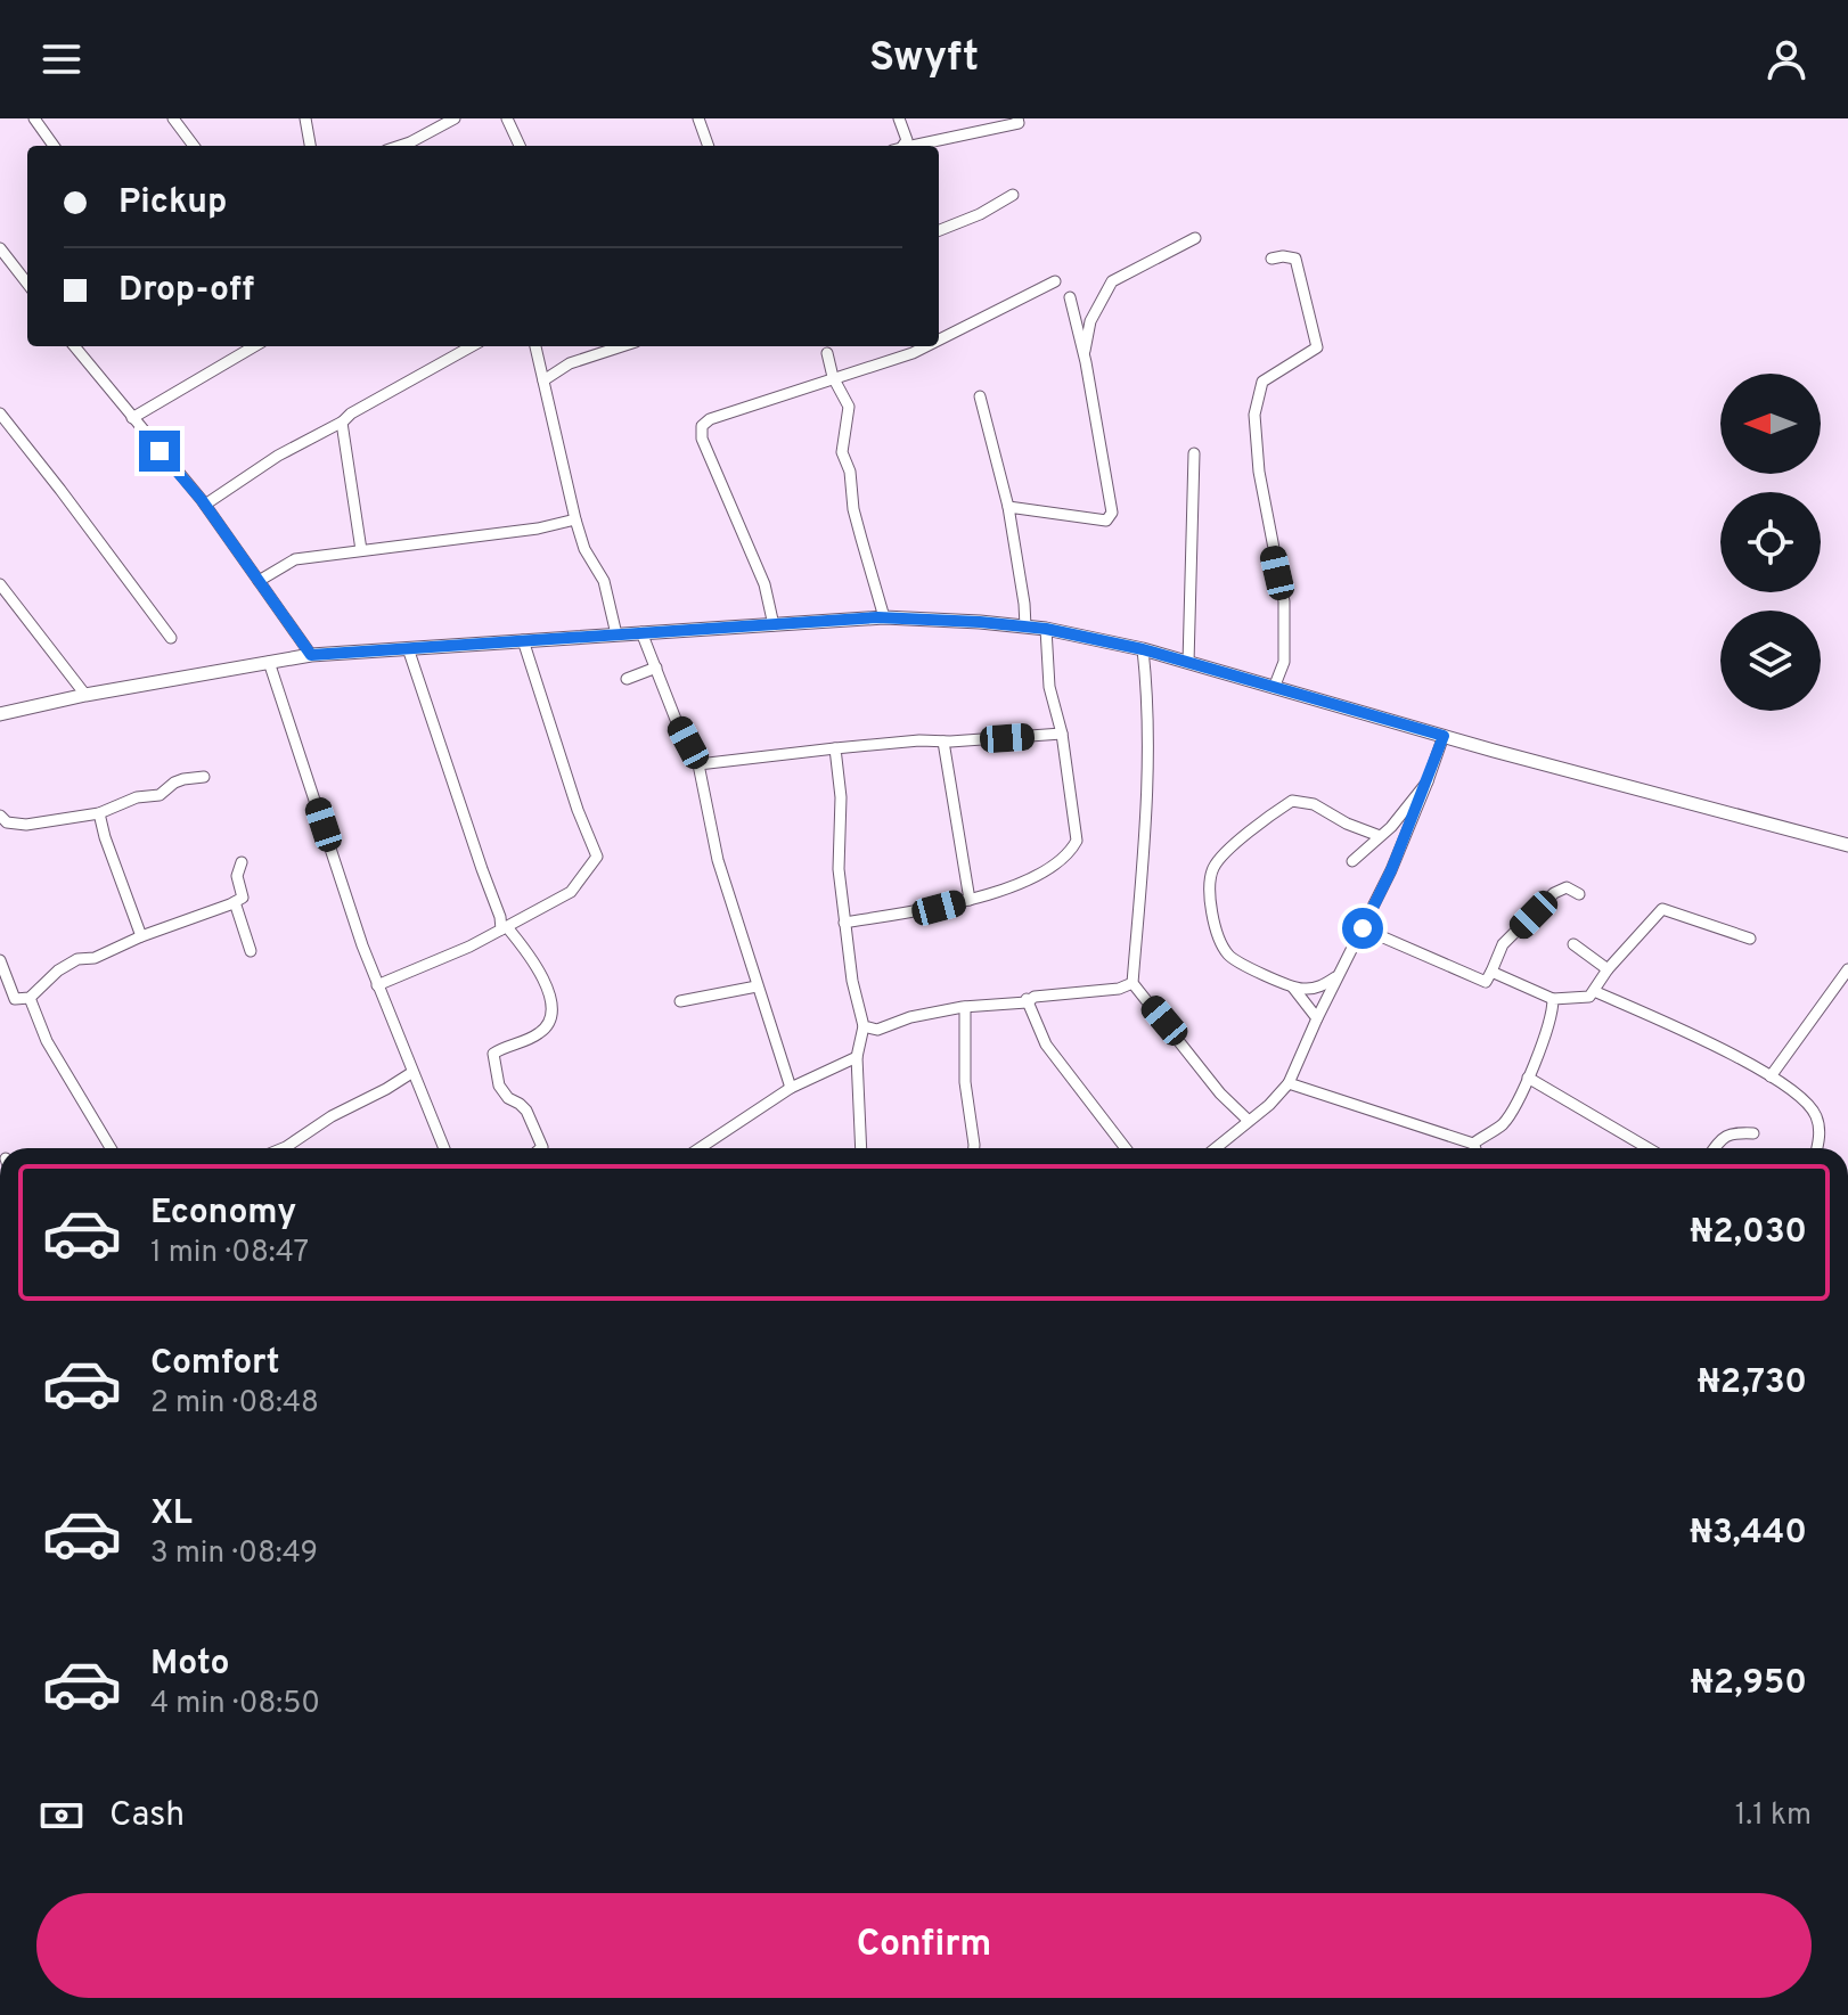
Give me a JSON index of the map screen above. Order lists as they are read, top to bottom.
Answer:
{
  "north": "left",
  "page": {
    "header": "Swyft",
    "banner": ["Pickup", "Drop-off"],
    "list": [
      {
        "name": "Economy",
        "note": "1 min · 08:47",
        "value": "₦2,030"
      },
      {
        "name": "Comfort",
        "note": "2 min · 08:48",
        "value": "₦2,730"
      },
      {
        "name": "XL",
        "note": "3 min · 08:49",
        "value": "₦3,440"
      },
      {
        "name": "Moto",
        "note": "4 min · 08:50",
        "value": "₦2,950"
      }
    ],
    "pay": ["Cash", "1.1 km"],
    "buttons": "Confirm"
  }
}
